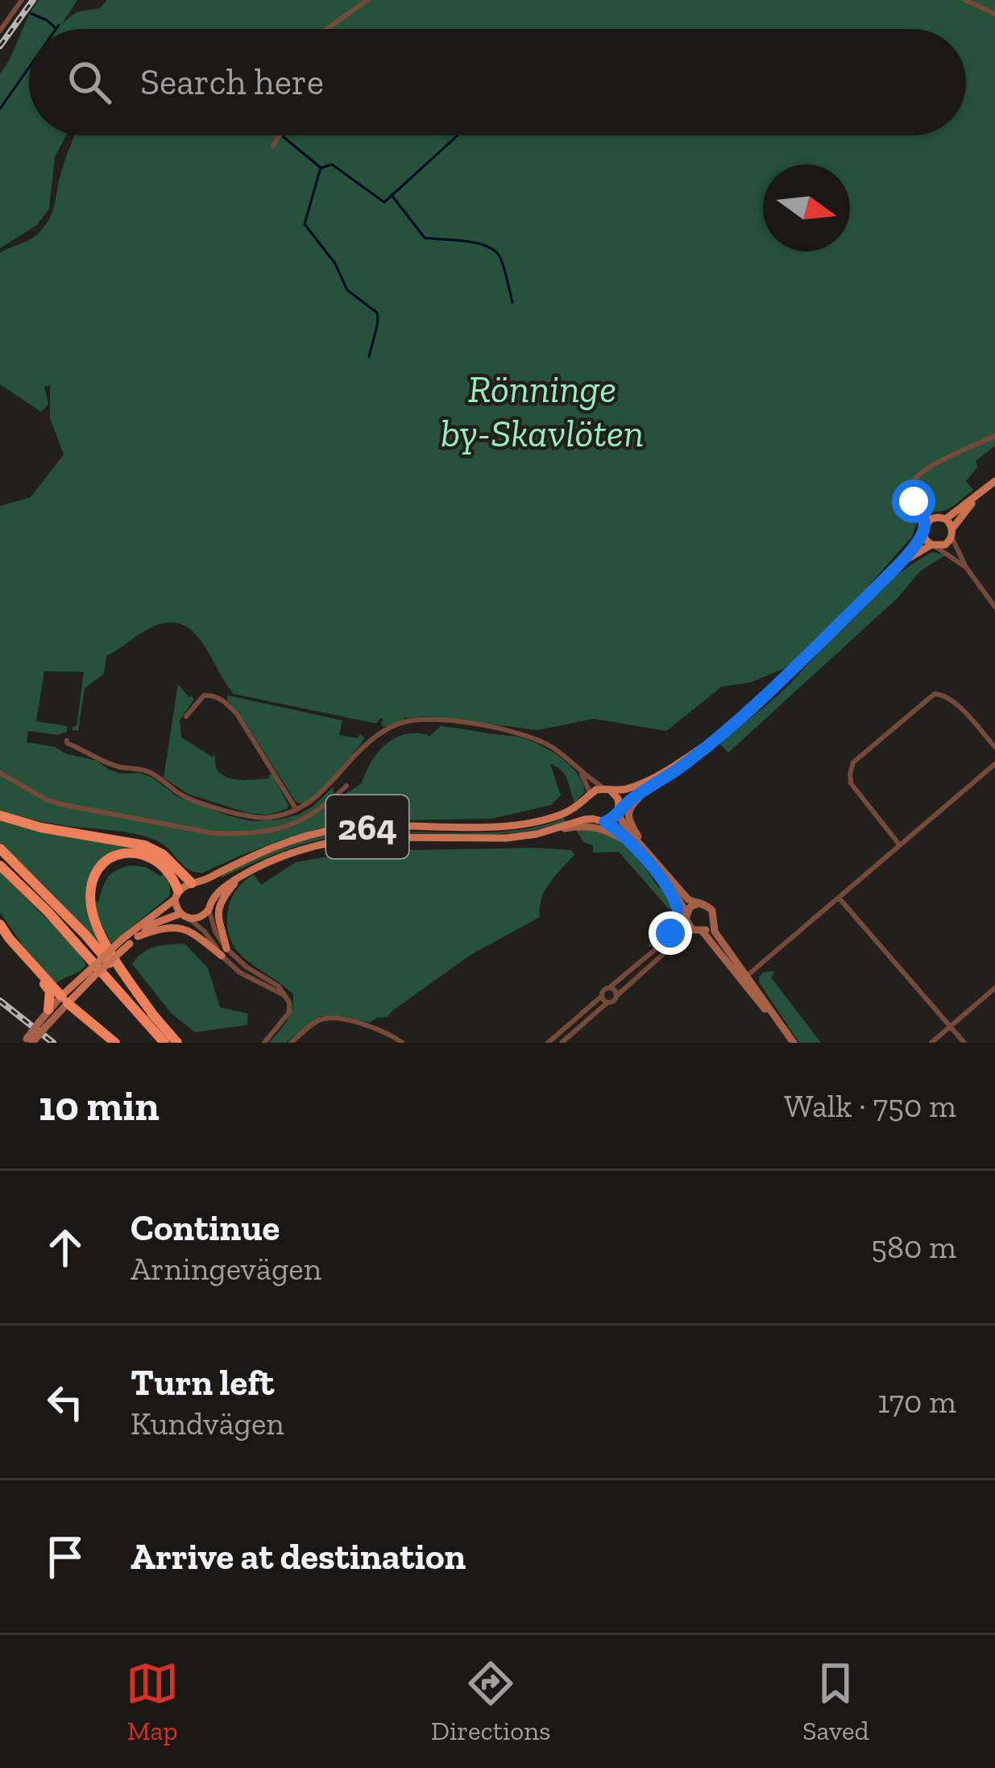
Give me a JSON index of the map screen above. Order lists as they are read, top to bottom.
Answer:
{
  "streets": {
    "main road": ["264"]
  },
  "parks": ["Rönninge by-Skavlöten"],
  "north": "right",
  "page": {
    "search": "Search here",
    "heading": ["10 min", "Walk · 750 m"],
    "list": [
      ["Continue", "Arningevägen", "580 m"],
      ["Turn left", "Kundvägen", "170 m"],
      "Arrive at destination"
    ],
    "nav": ["Map", "Directions", "Saved"]
  }
}
